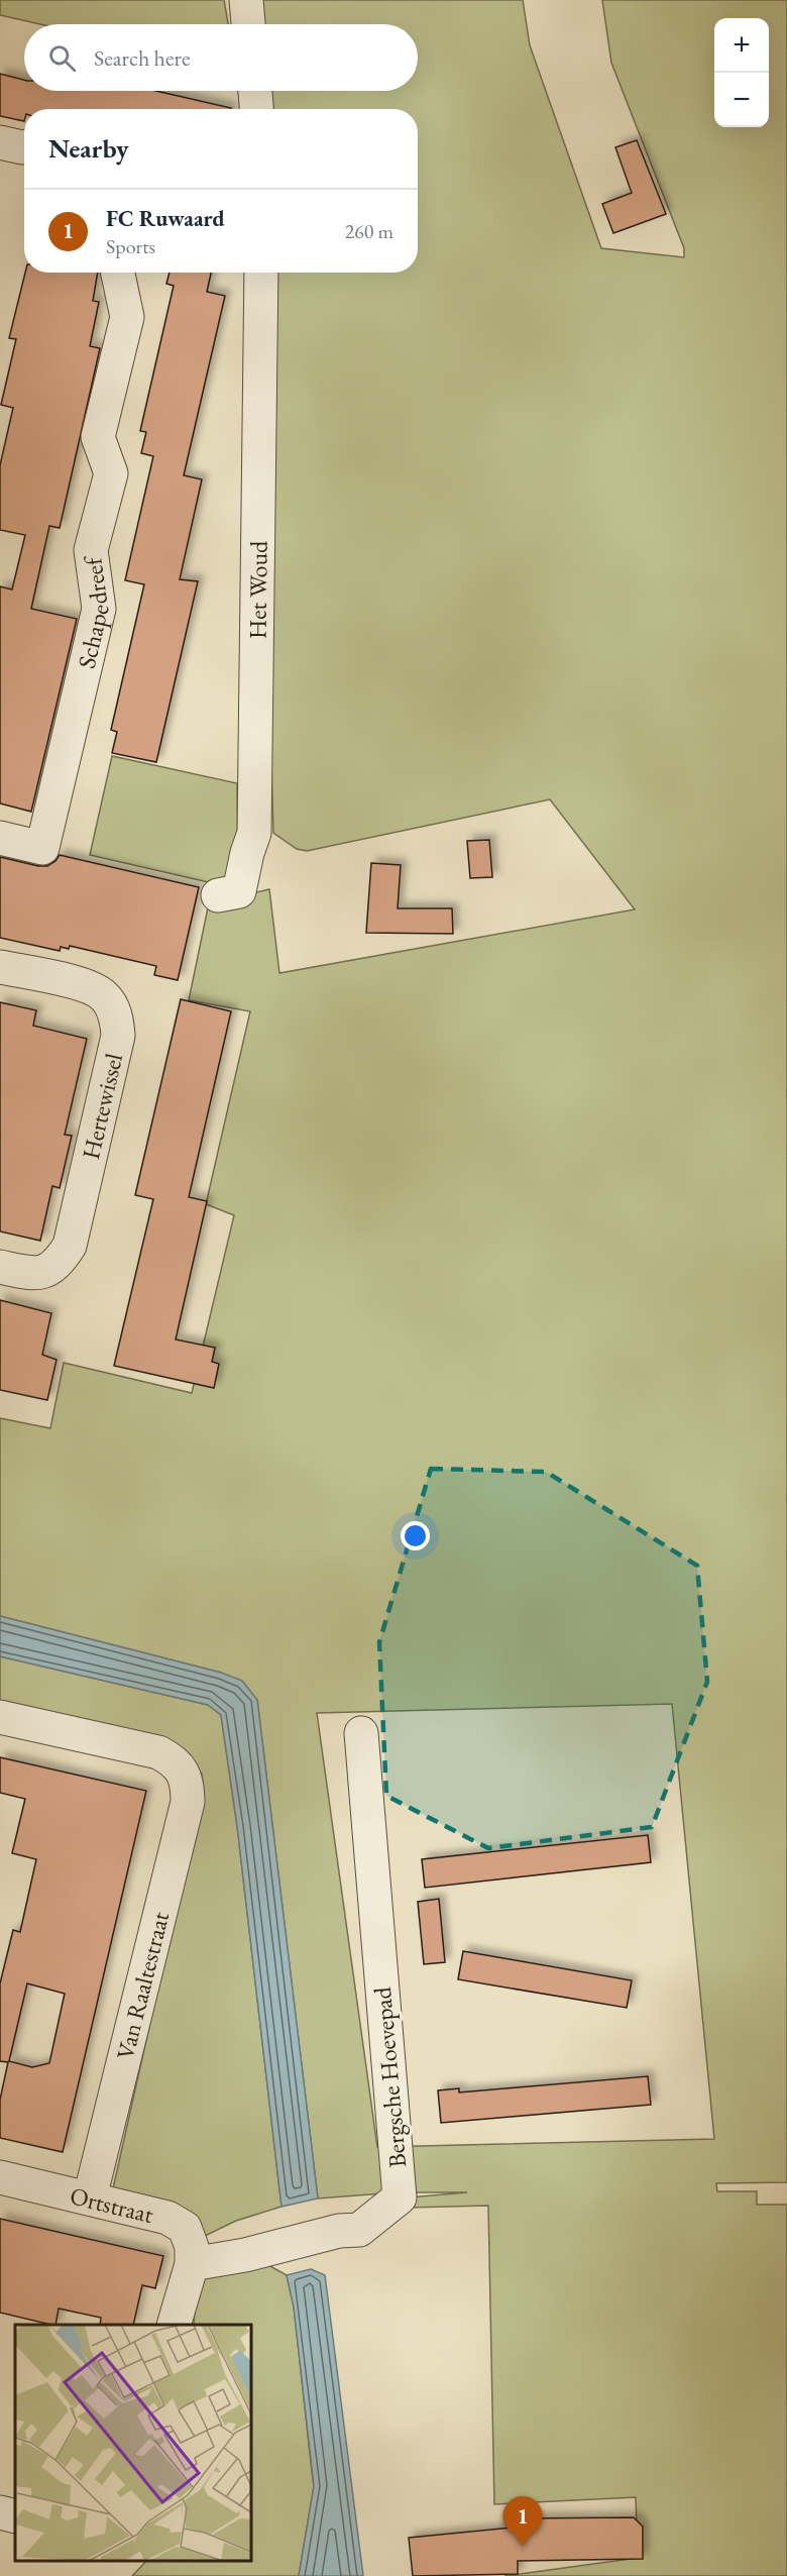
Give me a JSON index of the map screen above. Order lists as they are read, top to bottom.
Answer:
{
  "streets": {
    "street": [
      "Het Woud",
      "Schapedreef",
      "Hertewissel",
      "Van Raaltestraat",
      "Bergsche Hoevepad",
      "Ortstraat"
    ]
  },
  "crossings": [
    ["Van Raaltestraat", "Ortstraat"],
    ["Bergsche Hoevepad", "Ortstraat"]
  ],
  "page": {
    "map_buttons": ["+", "−"],
    "search": "Search here",
    "heading": "Nearby",
    "list": [
      {
        "mark": "1",
        "name": "FC Ruwaard",
        "note": "Sports",
        "value": "260 m"
      }
    ],
    "pins": "1"
  }
}
